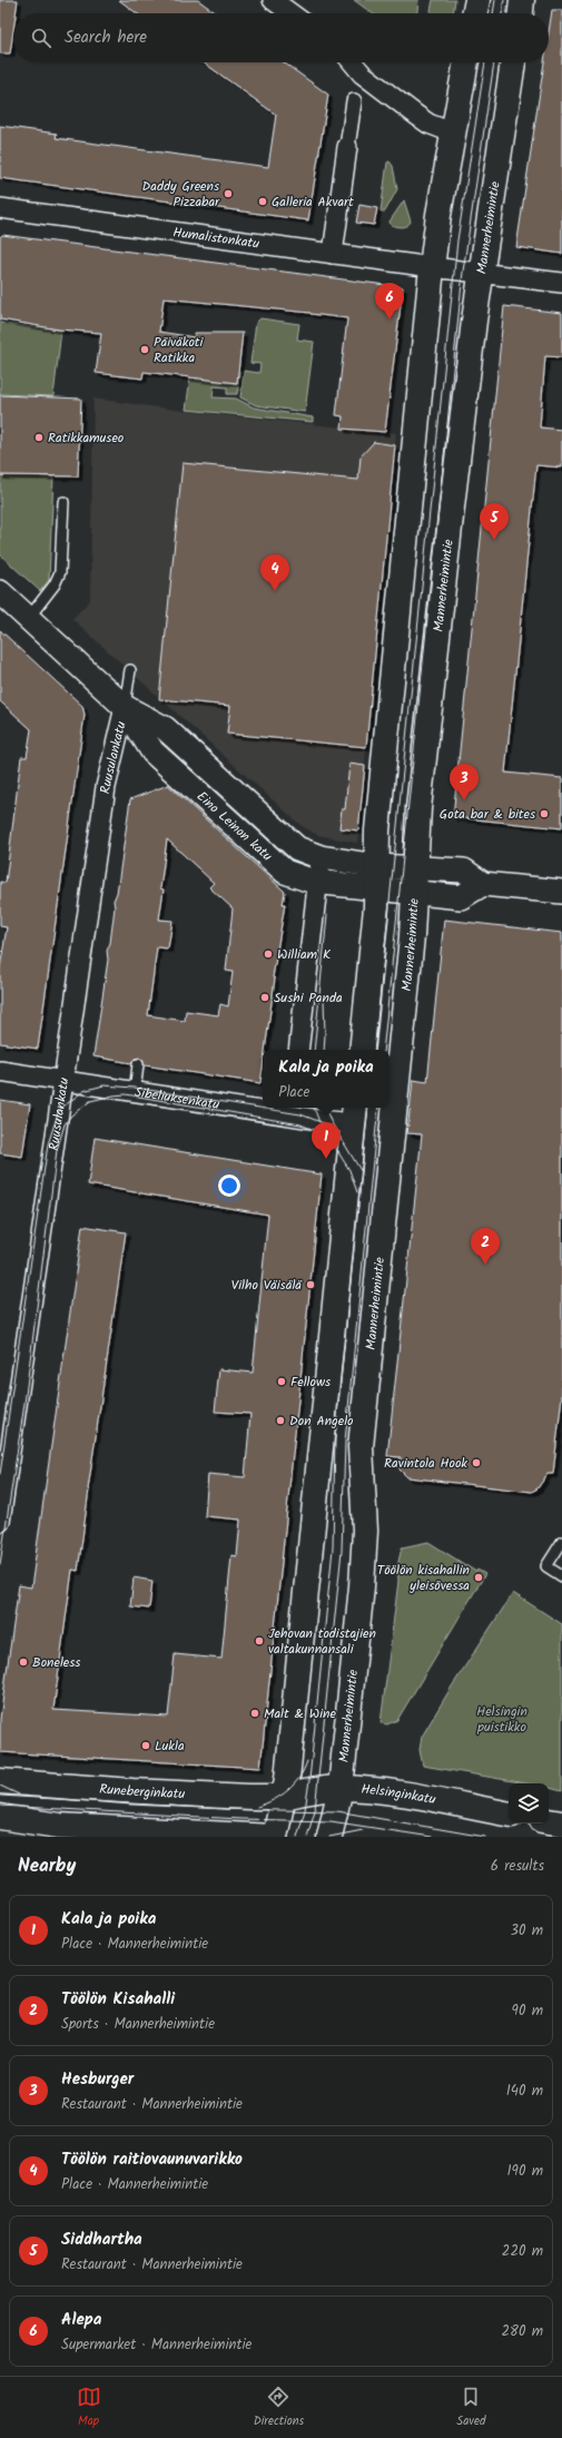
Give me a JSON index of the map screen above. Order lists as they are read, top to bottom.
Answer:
{
  "streets": {
    "main road": ["Mannerheimintie", "Runeberginkatu", "Helsinginkatu"],
    "street": [
      "Humalistonkatu",
      "Ruusulankatu",
      "Eino Leinon katu",
      "Sibeliuksenkatu"
    ]
  },
  "crossings": [
    ["Mannerheimintie", "Humalistonkatu"],
    ["Mannerheimintie", "Helsinginkatu"],
    ["Ruusulankatu", "Eino Leinon katu"],
    ["Ruusulankatu", "Sibeliuksenkatu"],
    ["Runeberginkatu", "Helsinginkatu"]
  ],
  "parks": ["Helsingin puistikko"],
  "places": [
    "Daddy Greens Pizzabar",
    "Galleria Akvart",
    "Päiväkoti Ratikka",
    "Ratikkamuseo",
    "Gota bar & bites",
    "William K",
    "Sushi Panda",
    "Vilho Väisälä",
    "Fellows",
    "Don Angelo",
    "Ravintola Hook",
    "Töölön kisahallin yleisövessa",
    "Jehovan todistajien valtakunnansali",
    "Boneless",
    "Malt & Wine",
    "Lukla"
  ],
  "page": {
    "search": "Search here",
    "pins": [
      "6",
      "5",
      "4",
      "3",
      "1",
      "2"
    ],
    "popup": ["Kala ja poika", "Place"],
    "heading": ["Nearby", "6 results"],
    "list": [
      {
        "mark": "1",
        "name": "Kala ja poika",
        "note": "Place · Mannerheimintie",
        "value": "30 m"
      },
      {
        "mark": "2",
        "name": "Töölön Kisahalli",
        "note": "Sports · Mannerheimintie",
        "value": "90 m"
      },
      {
        "mark": "3",
        "name": "Hesburger",
        "note": "Restaurant · Mannerheimintie",
        "value": "140 m"
      },
      {
        "mark": "4",
        "name": "Töölön raitiovaunuvarikko",
        "note": "Place · Mannerheimintie",
        "value": "190 m"
      },
      {
        "mark": "5",
        "name": "Siddhartha",
        "note": "Restaurant · Mannerheimintie",
        "value": "220 m"
      },
      {
        "mark": "6",
        "name": "Alepa",
        "note": "Supermarket · Mannerheimintie",
        "value": "280 m"
      }
    ],
    "nav": ["Map", "Directions", "Saved"]
  }
}
